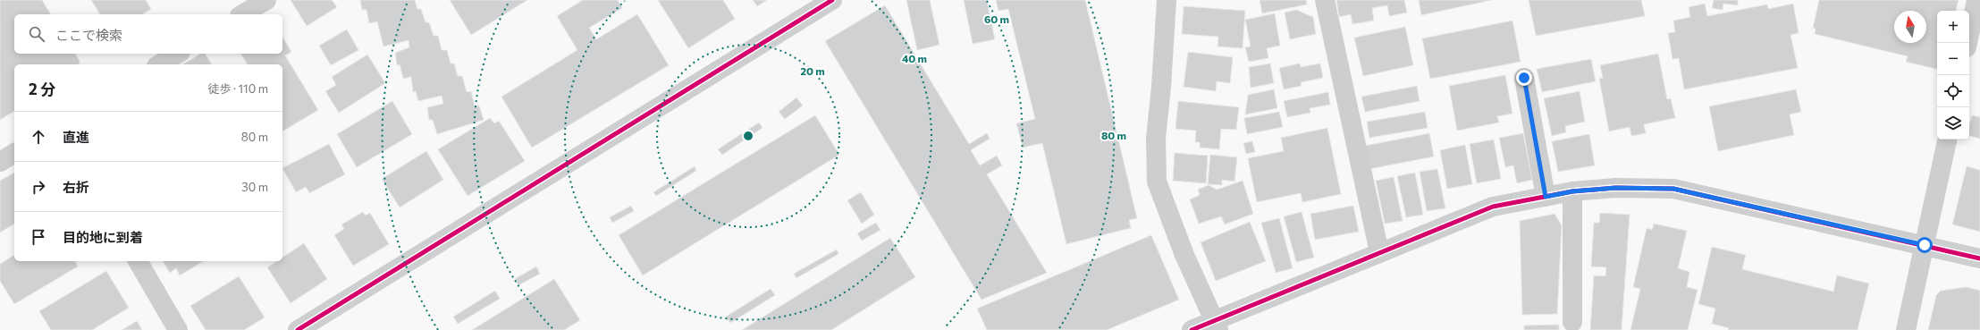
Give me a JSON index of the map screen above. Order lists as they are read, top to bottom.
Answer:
{
  "north": "top",
  "page": {
    "map_buttons": ["+", "−"],
    "search": "ここで検索",
    "heading": ["2 分", "徒歩 · 110 m"],
    "list": [
      ["直進", "80 m"],
      ["右折", "30 m"],
      "目的地に到着"
    ]
  },
  "rings": [
    "60 m",
    "40 m",
    "20 m",
    "80 m"
  ]
}
